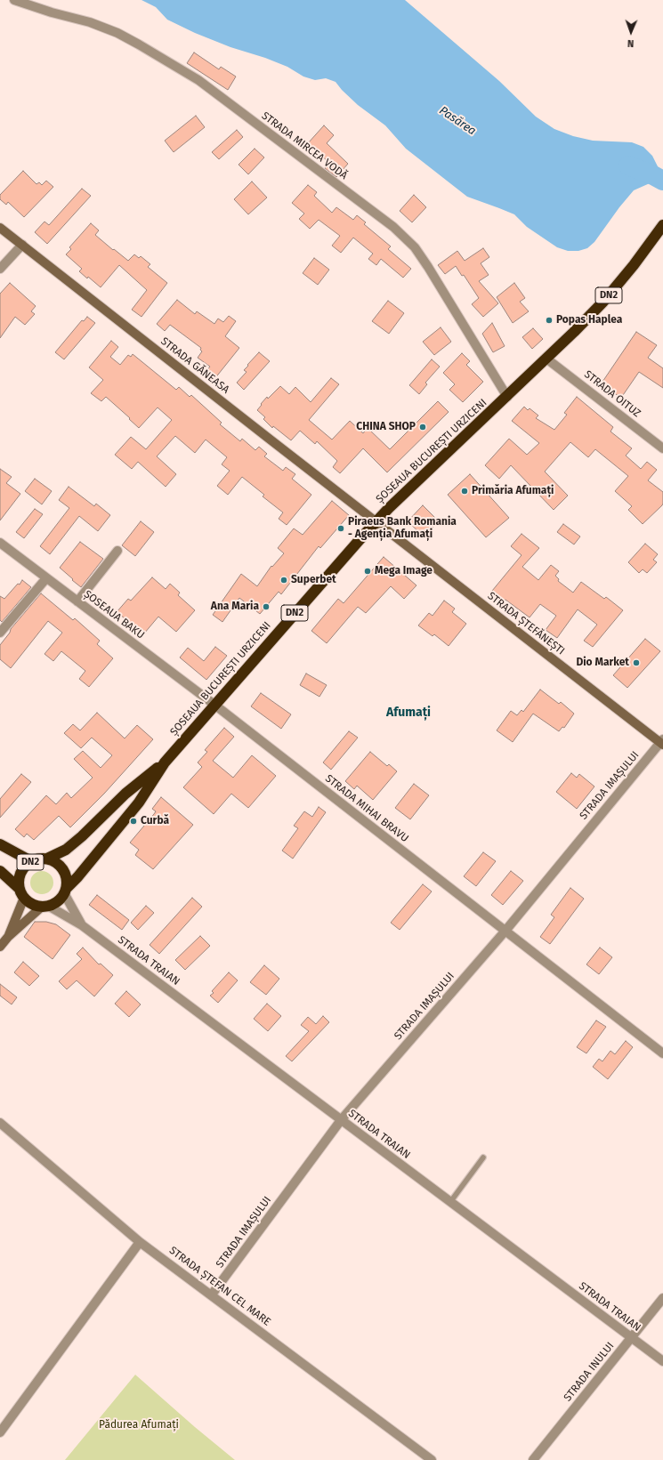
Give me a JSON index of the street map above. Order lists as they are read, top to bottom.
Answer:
{
  "streets": {
    "highway": ["DN2", "ȘOSEAUA BUCUREȘTI URZICENI"],
    "main road": ["STRADA GĂNEASA", "STRADA ȘTEFĂNEȘTI"],
    "street": [
      "STRADA MIRCEA VODĂ",
      "STRADA OITUZ",
      "ȘOSEAUA BAKU",
      "STRADA IMAȘULUI",
      "STRADA MIHAI BRAVU",
      "STRADA TRAIAN",
      "STRADA ȘTEFAN CEL MARE",
      "STRADA INULUI"
    ]
  },
  "crossings": [
    ["STRADA MIRCEA VODĂ", "ȘOSEAUA BUCUREȘTI URZICENI"],
    ["DN2", "ȘOSEAUA BUCUREȘTI URZICENI"],
    ["DN2", "STRADA TRAIAN"],
    ["STRADA GĂNEASA", "ȘOSEAUA BUCUREȘTI URZICENI"],
    ["STRADA GĂNEASA", "STRADA ȘTEFĂNEȘTI"],
    ["STRADA OITUZ", "ȘOSEAUA BUCUREȘTI URZICENI"],
    ["ȘOSEAUA BUCUREȘTI URZICENI", "ȘOSEAUA BAKU"],
    ["ȘOSEAUA BUCUREȘTI URZICENI", "STRADA ȘTEFĂNEȘTI"],
    ["ȘOSEAUA BUCUREȘTI URZICENI", "STRADA MIHAI BRAVU"],
    ["ȘOSEAUA BUCUREȘTI URZICENI", "STRADA TRAIAN"],
    ["ȘOSEAUA BAKU", "STRADA MIHAI BRAVU"],
    ["STRADA ȘTEFĂNEȘTI", "STRADA IMAȘULUI"],
    ["STRADA IMAȘULUI", "STRADA MIHAI BRAVU"],
    ["STRADA IMAȘULUI", "STRADA TRAIAN"],
    ["STRADA IMAȘULUI", "STRADA ȘTEFAN CEL MARE"],
    ["STRADA TRAIAN", "STRADA INULUI"]
  ],
  "districts": ["Afumați"],
  "water": ["Pasărea"],
  "parks": ["Pădurea Afumați"],
  "places": [
    "Popas Haplea",
    "CHINA SHOP",
    "Primăria Afumați",
    "Piraeus Bank Romania - Agenția Afumați",
    "Mega Image",
    "Superbet",
    "Ana Maria",
    "Dio Market",
    "Curbă"
  ],
  "north": "bottom"
}
